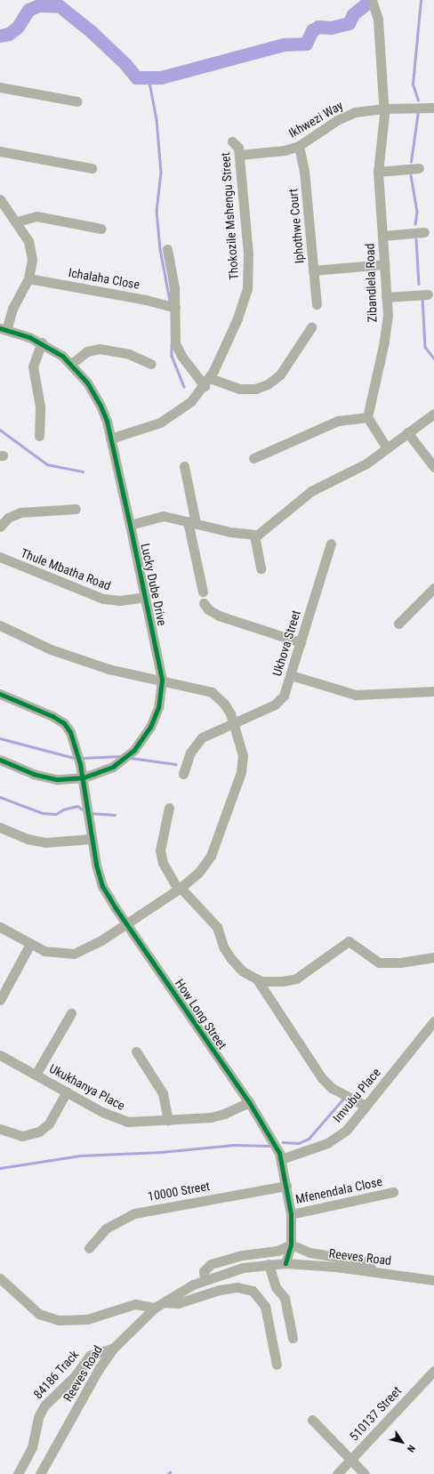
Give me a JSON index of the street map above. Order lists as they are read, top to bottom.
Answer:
{
  "streets": {
    "street": [
      "Ikhwezi Way",
      "Thokozile Mshengu Street",
      "Iphothwe Court",
      "Ichalaha Close",
      "Zibandlela Road",
      "Thule Mbatha Road",
      "Lucky Dube Drive",
      "Ukhova Street",
      "How Long Street",
      "Ukukhanya Place",
      "Imvubu Place",
      "Mfenendala Close",
      "10000 Street",
      "Reeves Road",
      "84186 Track",
      "510137 Street"
    ]
  },
  "crossings": [
    ["Ikhwezi Way", "Thokozile Mshengu Street"],
    ["Ikhwezi Way", "Iphothwe Court"],
    ["Ikhwezi Way", "Zibandlela Road"],
    ["Thokozile Mshengu Street", "Lucky Dube Drive"],
    ["Thule Mbatha Road", "Lucky Dube Drive"],
    ["Lucky Dube Drive", "How Long Street"],
    ["How Long Street", "Ukukhanya Place"],
    ["How Long Street", "Imvubu Place"],
    ["How Long Street", "Mfenendala Close"],
    ["How Long Street", "10000 Street"],
    ["How Long Street", "Reeves Road"],
    ["Reeves Road", "84186 Track"]
  ],
  "north": "bottom right"
}
